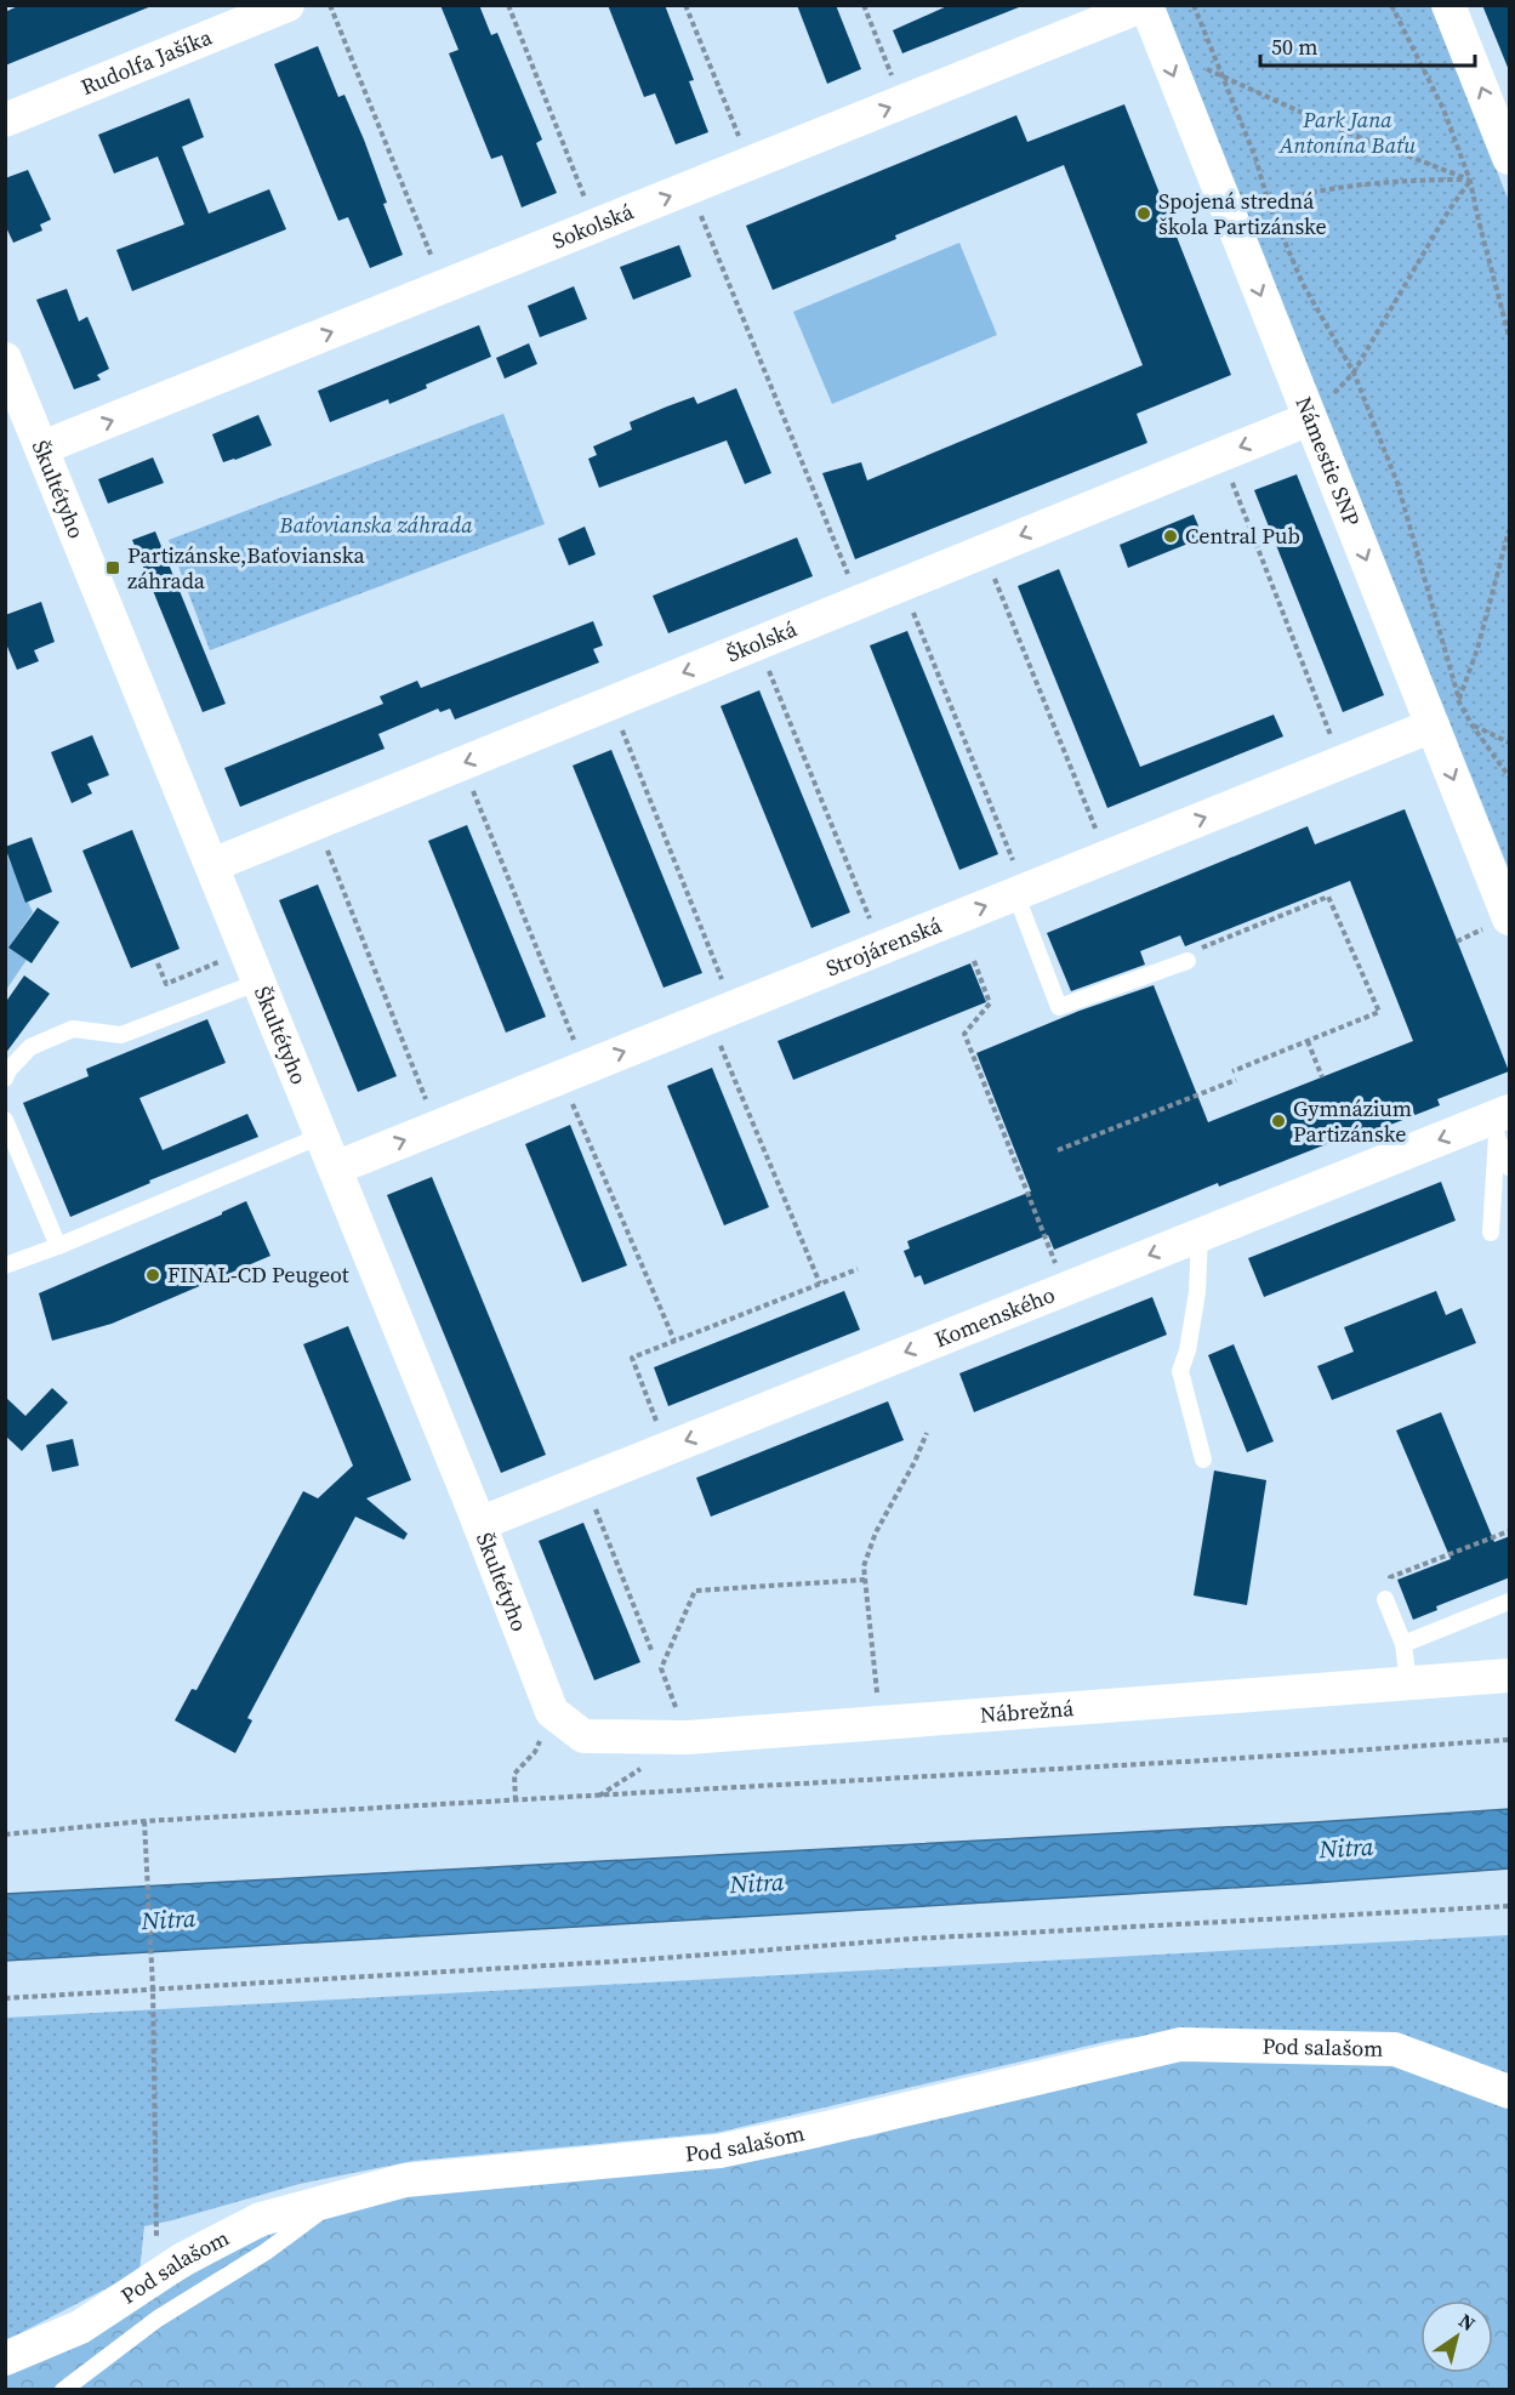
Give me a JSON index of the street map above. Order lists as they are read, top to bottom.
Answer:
{
  "streets": {
    "street": [
      "Rudolfa Jašíka",
      "Sokolská",
      "Námestie SNP",
      "Škultétyho",
      "Školská",
      "Strojárenská",
      "Komenského",
      "Nábrežná",
      "Pod salašom"
    ]
  },
  "crossings": [
    ["Sokolská", "Námestie SNP"],
    ["Sokolská", "Škultétyho"],
    ["Námestie SNP", "Školská"],
    ["Námestie SNP", "Strojárenská"],
    ["Škultétyho", "Školská"],
    ["Škultétyho", "Strojárenská"],
    ["Škultétyho", "Komenského"],
    ["Škultétyho", "Nábrežná"]
  ],
  "one_way": [
    "Sokolská",
    "Námestie SNP",
    "Školská",
    "Strojárenská",
    "Komenského"
  ],
  "water": ["Nitra"],
  "parks": ["Park Jana Antonína Baťu", "Baťovianska záhrada"],
  "places": {
    "other": [
      "Spojená stredná škola Partizánske",
      "Central Pub",
      "Gymnázium Partizánske",
      "FINAL-CD Peugeot"
    ],
    "transit": ["Partizánske,Baťovianska záhrada"]
  },
  "scale_bar": "50 m",
  "north": "top right"
}
